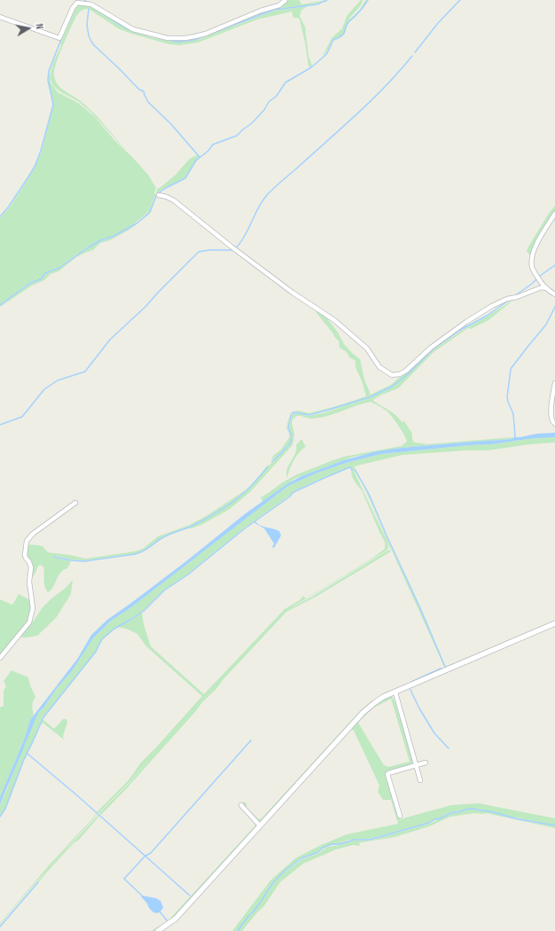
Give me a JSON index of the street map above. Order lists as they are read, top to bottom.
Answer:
{
  "north": "right"
}
